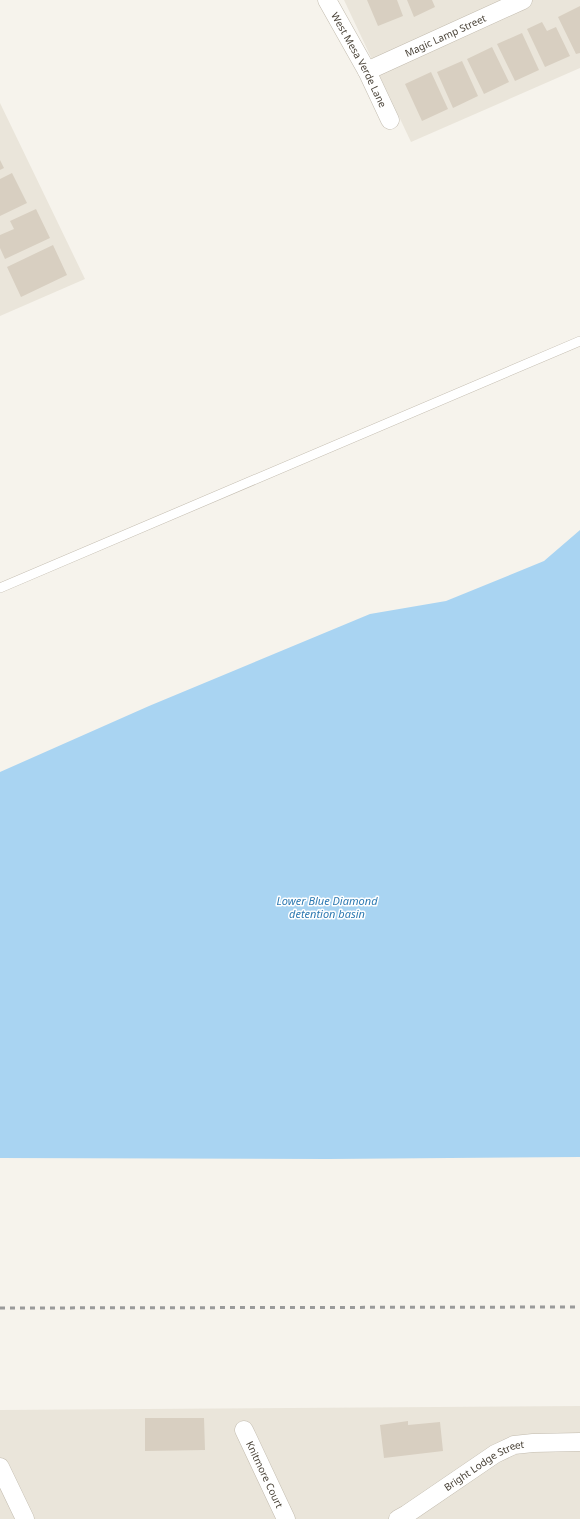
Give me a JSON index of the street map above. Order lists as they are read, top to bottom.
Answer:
{
  "streets": {
    "street": [
      "Magic Lamp Street",
      "West Mesa Verde Lane",
      "Bright Lodge Street",
      "Knitmore Court"
    ]
  },
  "crossings": [
    ["Magic Lamp Street", "West Mesa Verde Lane"]
  ],
  "water": ["Lower Blue Diamond detention basin"]
}
